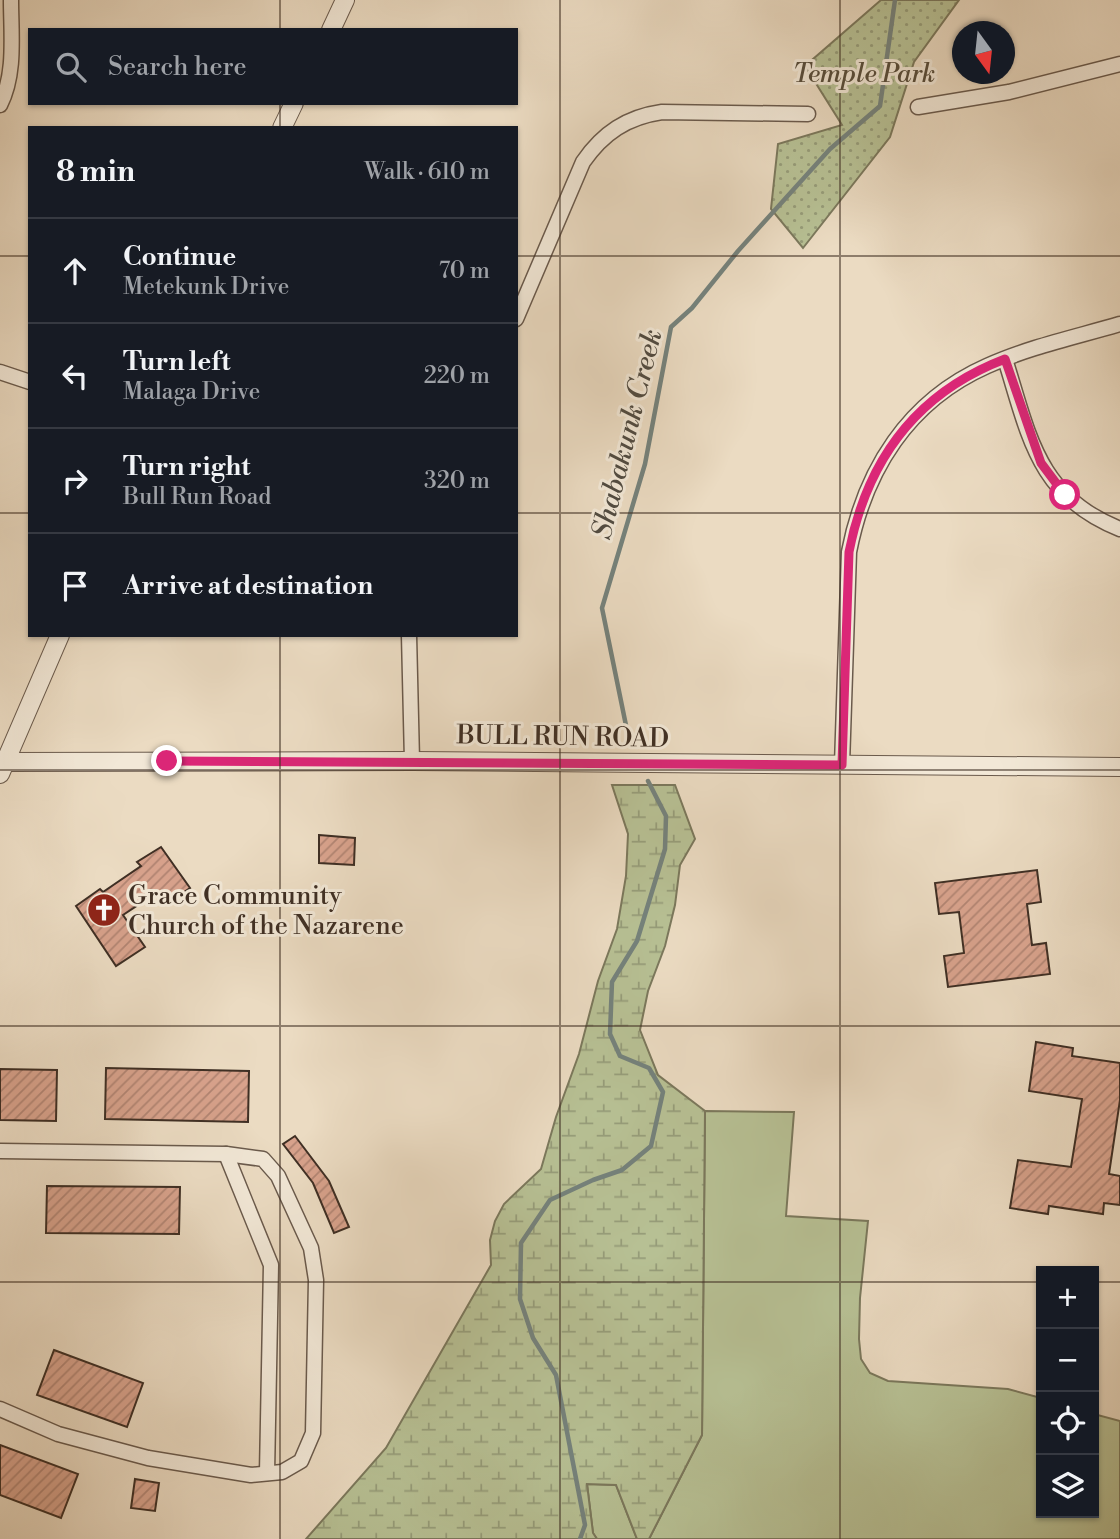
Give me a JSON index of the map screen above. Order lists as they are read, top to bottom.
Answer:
{
  "streets": {
    "street": ["BULL RUN ROAD"]
  },
  "water": ["Shabakunk Creek"],
  "parks": ["Temple Park"],
  "places": {
    "church": ["Grace Community Church of the Nazarene"]
  },
  "north": "bottom",
  "page": {
    "search": "Search here",
    "heading": ["8 min", "Walk · 610 m"],
    "list": [
      ["Continue", "Metekunk Drive", "70 m"],
      ["Turn left", "Malaga Drive", "220 m"],
      ["Turn right", "Bull Run Road", "320 m"],
      "Arrive at destination"
    ],
    "map_buttons": ["+", "−"]
  }
}
